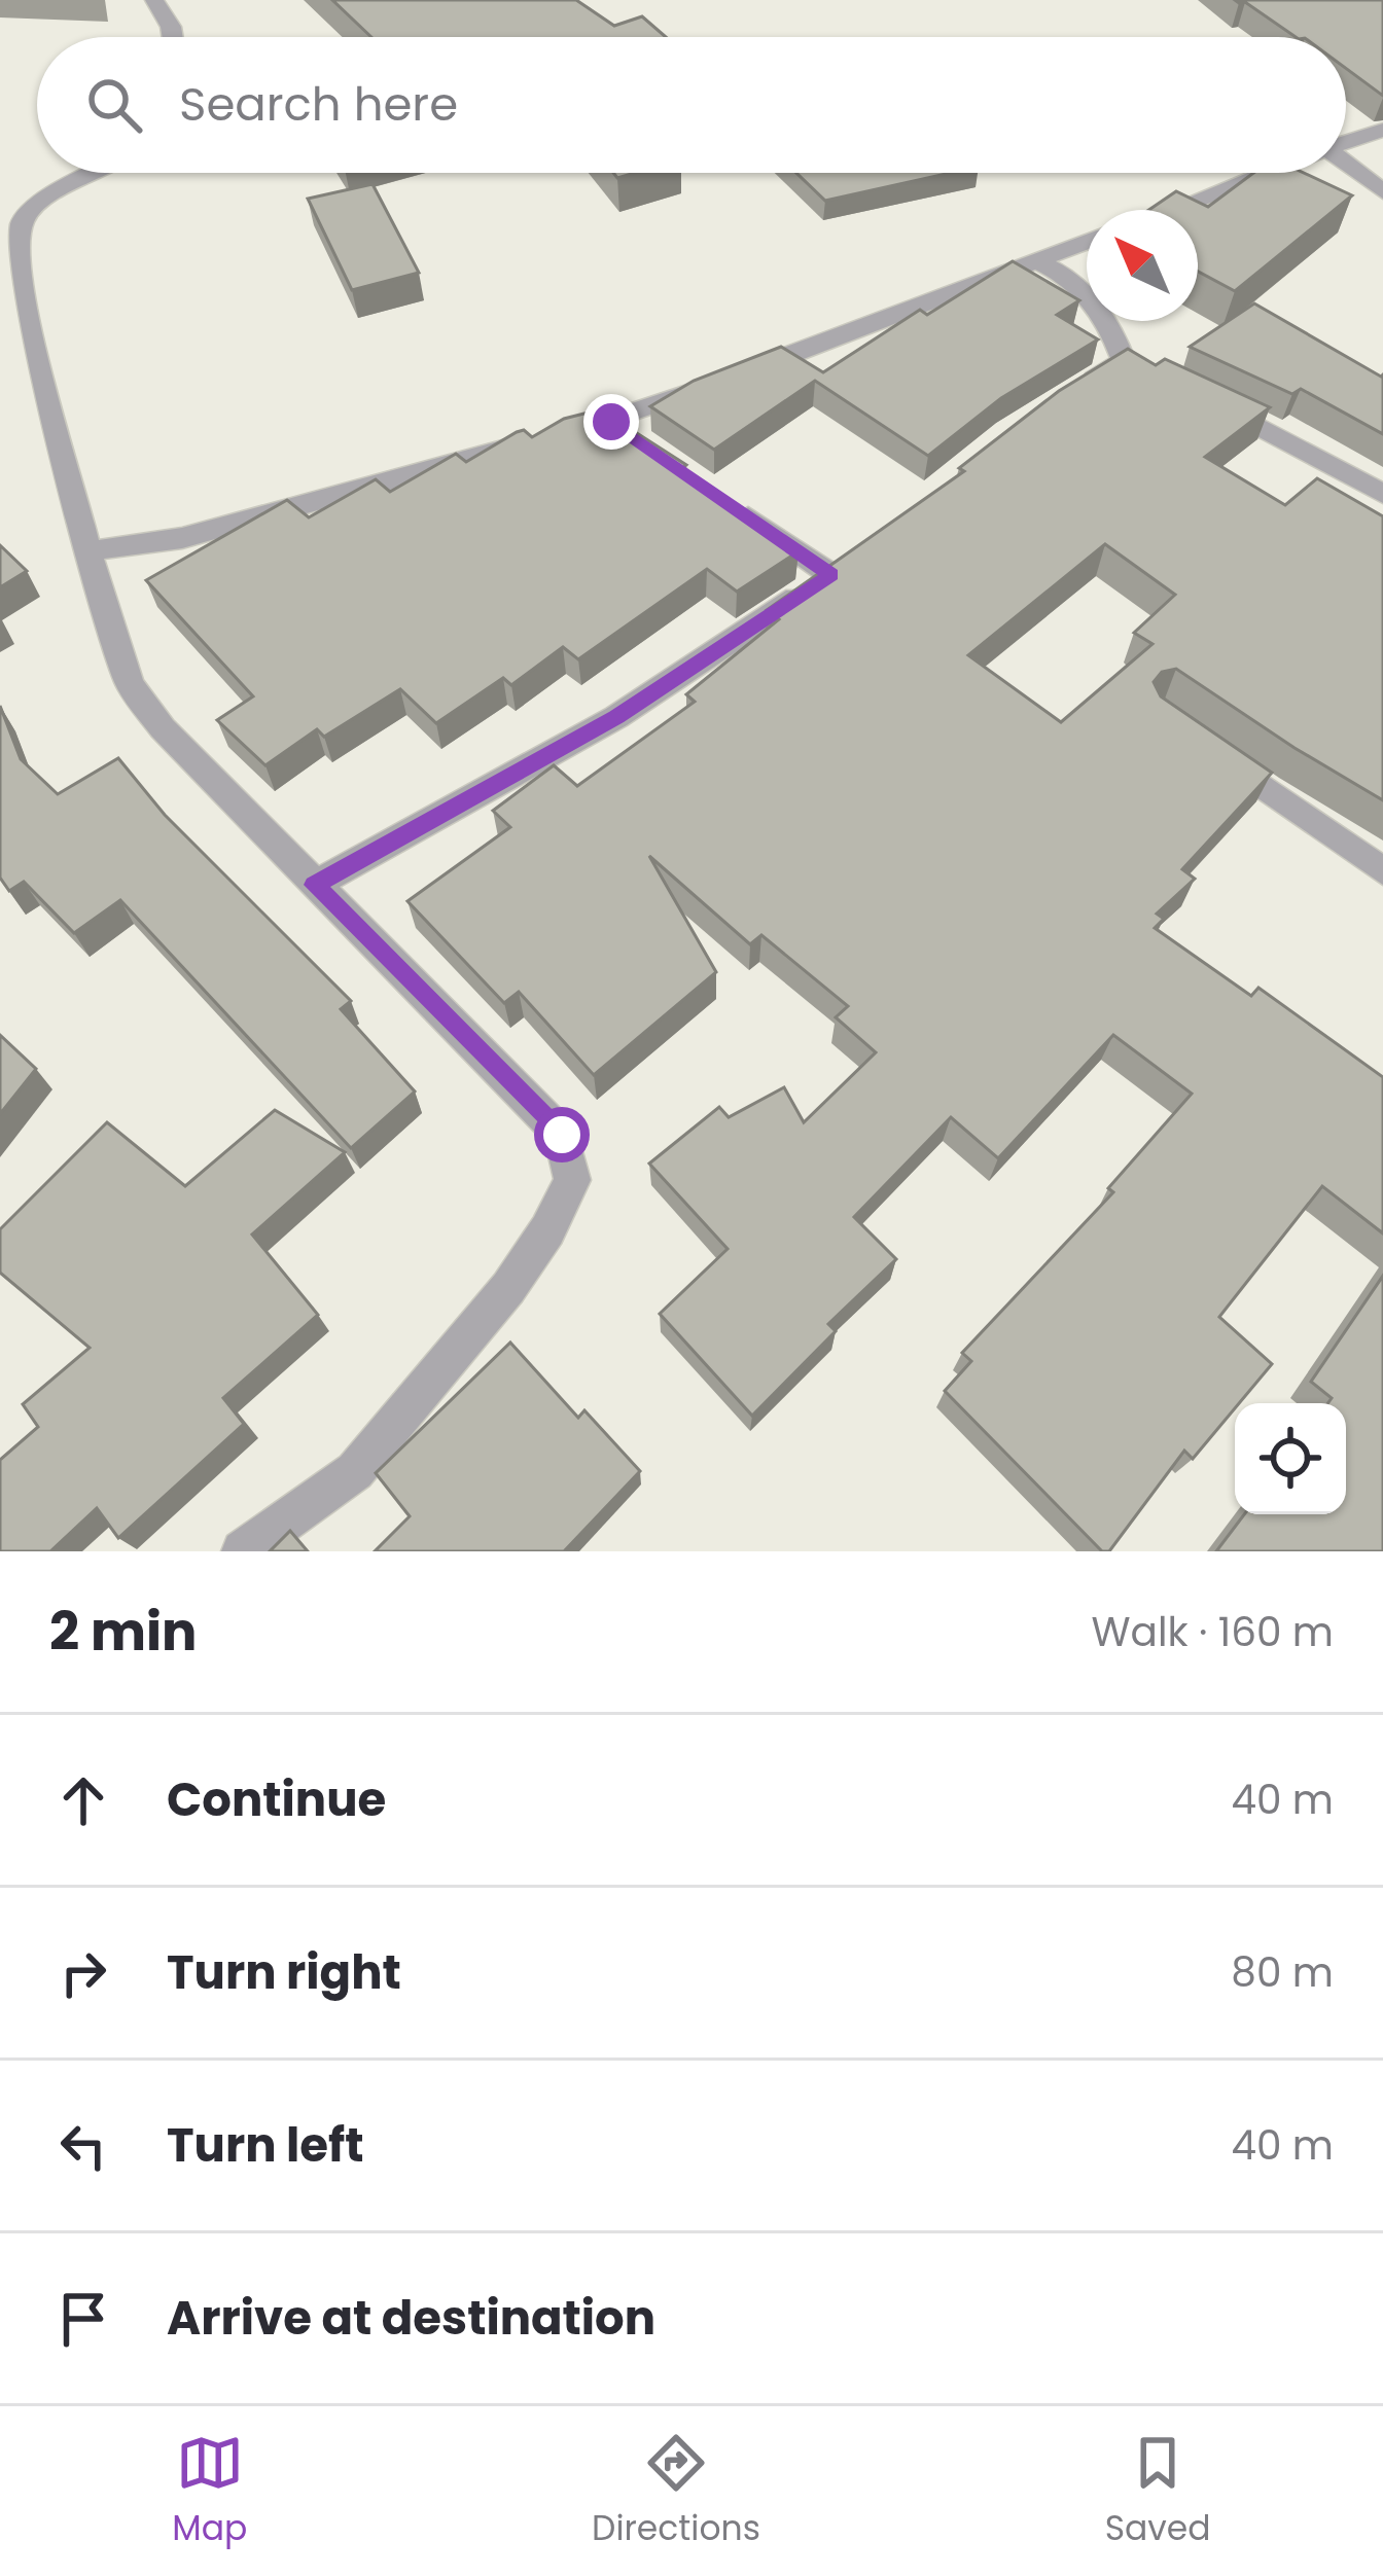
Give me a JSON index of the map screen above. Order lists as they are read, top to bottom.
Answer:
{
  "north": "top left",
  "page": {
    "search": "Search here",
    "heading": ["2 min", "Walk · 160 m"],
    "list": [
      ["Continue", "40 m"],
      ["Turn right", "80 m"],
      ["Turn left", "40 m"],
      "Arrive at destination"
    ],
    "nav": ["Map", "Directions", "Saved"]
  }
}
